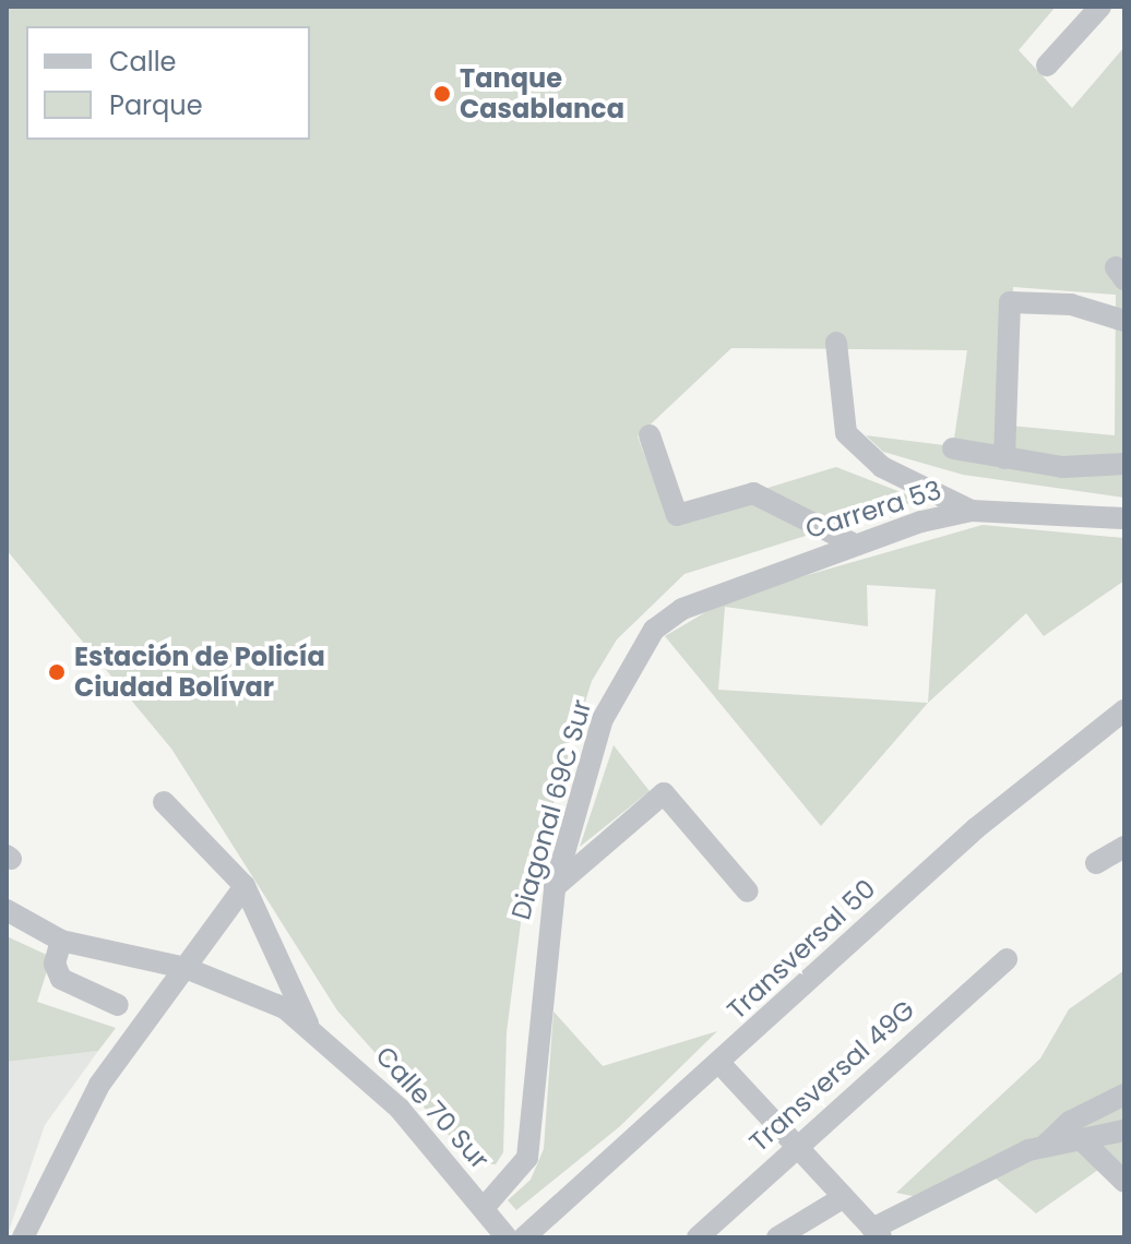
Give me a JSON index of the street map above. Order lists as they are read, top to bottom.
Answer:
{
  "streets": {
    "street": [
      "Carrera 53",
      "Diagonal 69C Sur",
      "Transversal 50",
      "Transversal 49G",
      "Calle 70 Sur"
    ]
  },
  "crossings": [
    ["Carrera 53", "Diagonal 69C Sur"],
    ["Diagonal 69C Sur", "Calle 70 Sur"]
  ],
  "places": ["Tanque Casablanca", "Estación de Policía Ciudad Bolívar"],
  "legend": ["Calle", "Parque"]
}
